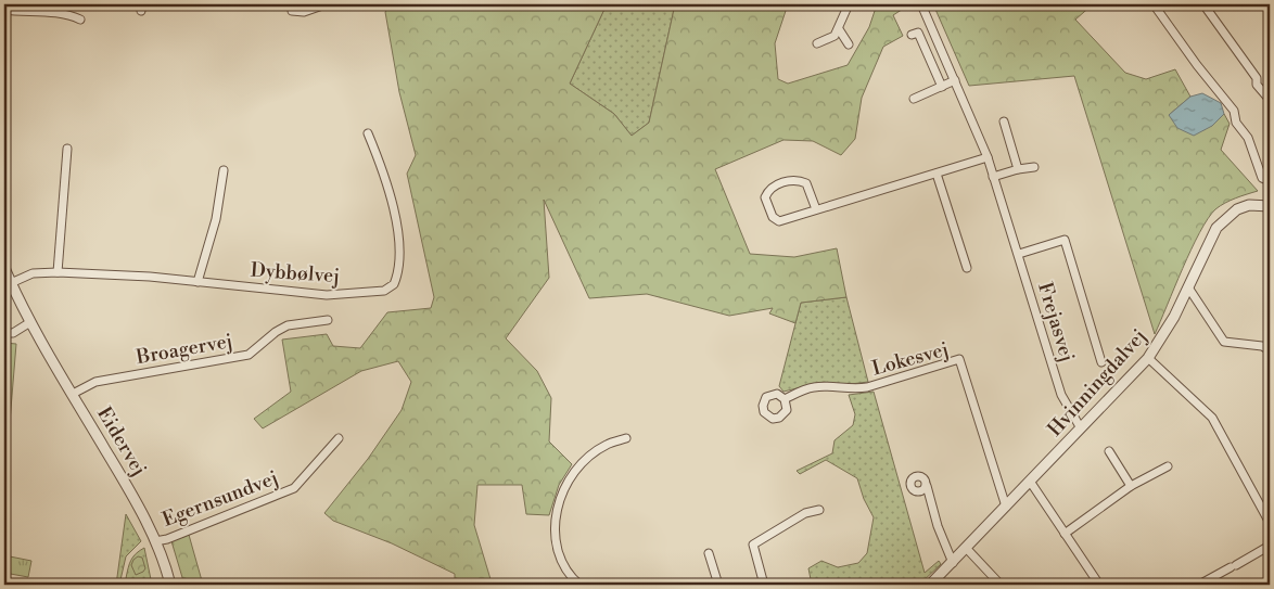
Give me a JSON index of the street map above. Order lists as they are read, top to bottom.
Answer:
{
  "streets": {
    "street": [
      "Dybbølvej",
      "Frejasvej",
      "Broagervej",
      "Lokesvej",
      "Hvinningdalvej",
      "Eidervej",
      "Egernsundvej"
    ]
  },
  "crossings": [
    ["Dybbølvej", "Eidervej"],
    ["Frejasvej", "Hvinningdalvej"],
    ["Broagervej", "Eidervej"],
    ["Lokesvej", "Hvinningdalvej"],
    ["Eidervej", "Egernsundvej"]
  ]
}
